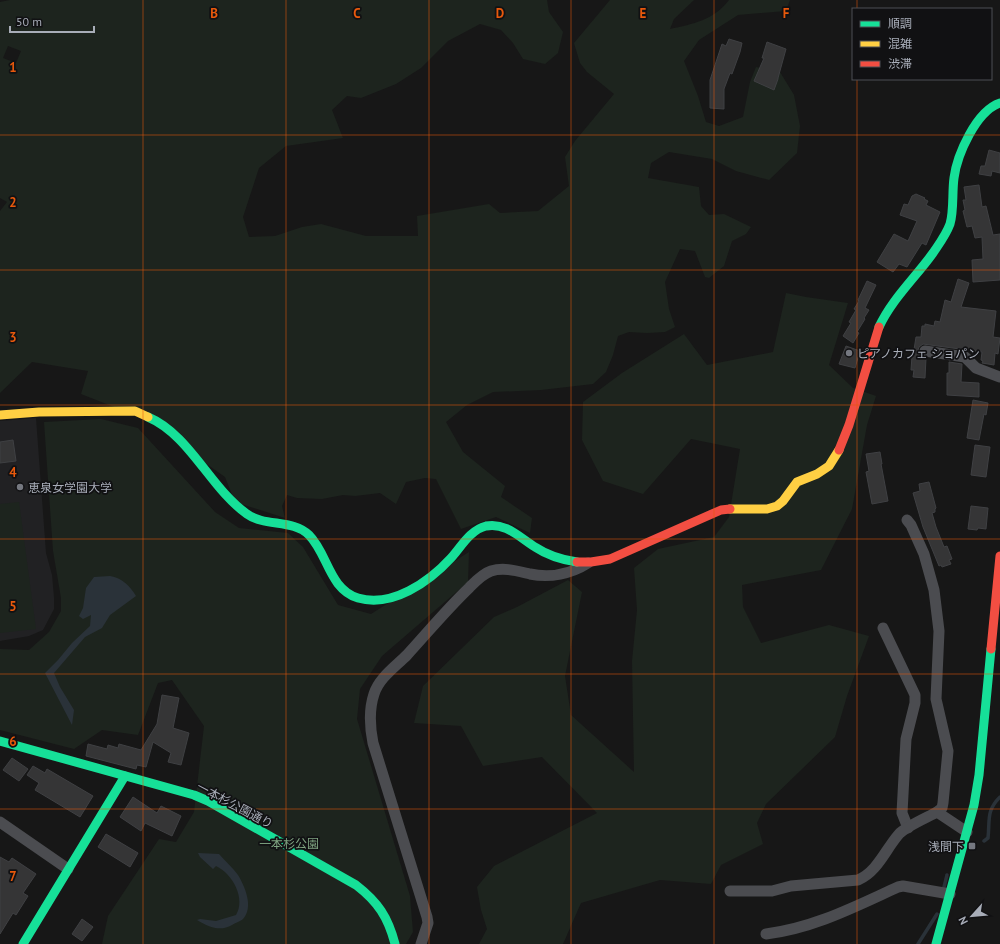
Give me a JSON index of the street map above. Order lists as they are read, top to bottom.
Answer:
{
  "streets": {
    "main road": ["一本杉公園通り"]
  },
  "parks": ["一本杉公園"],
  "places": {
    "other": ["ピアノカフェ ショパン", "恵泉女学園大学"],
    "transit": ["浅間下"]
  },
  "legend": ["順調", "混雑", "渋滞"],
  "scale_bar": "50 m",
  "north": "bottom left",
  "grid": {
    "columns": [
      "B",
      "C",
      "D",
      "E",
      "F"
    ],
    "rows": [
      "1",
      "2",
      "3",
      "4",
      "5",
      "6",
      "7"
    ]
  }
}
